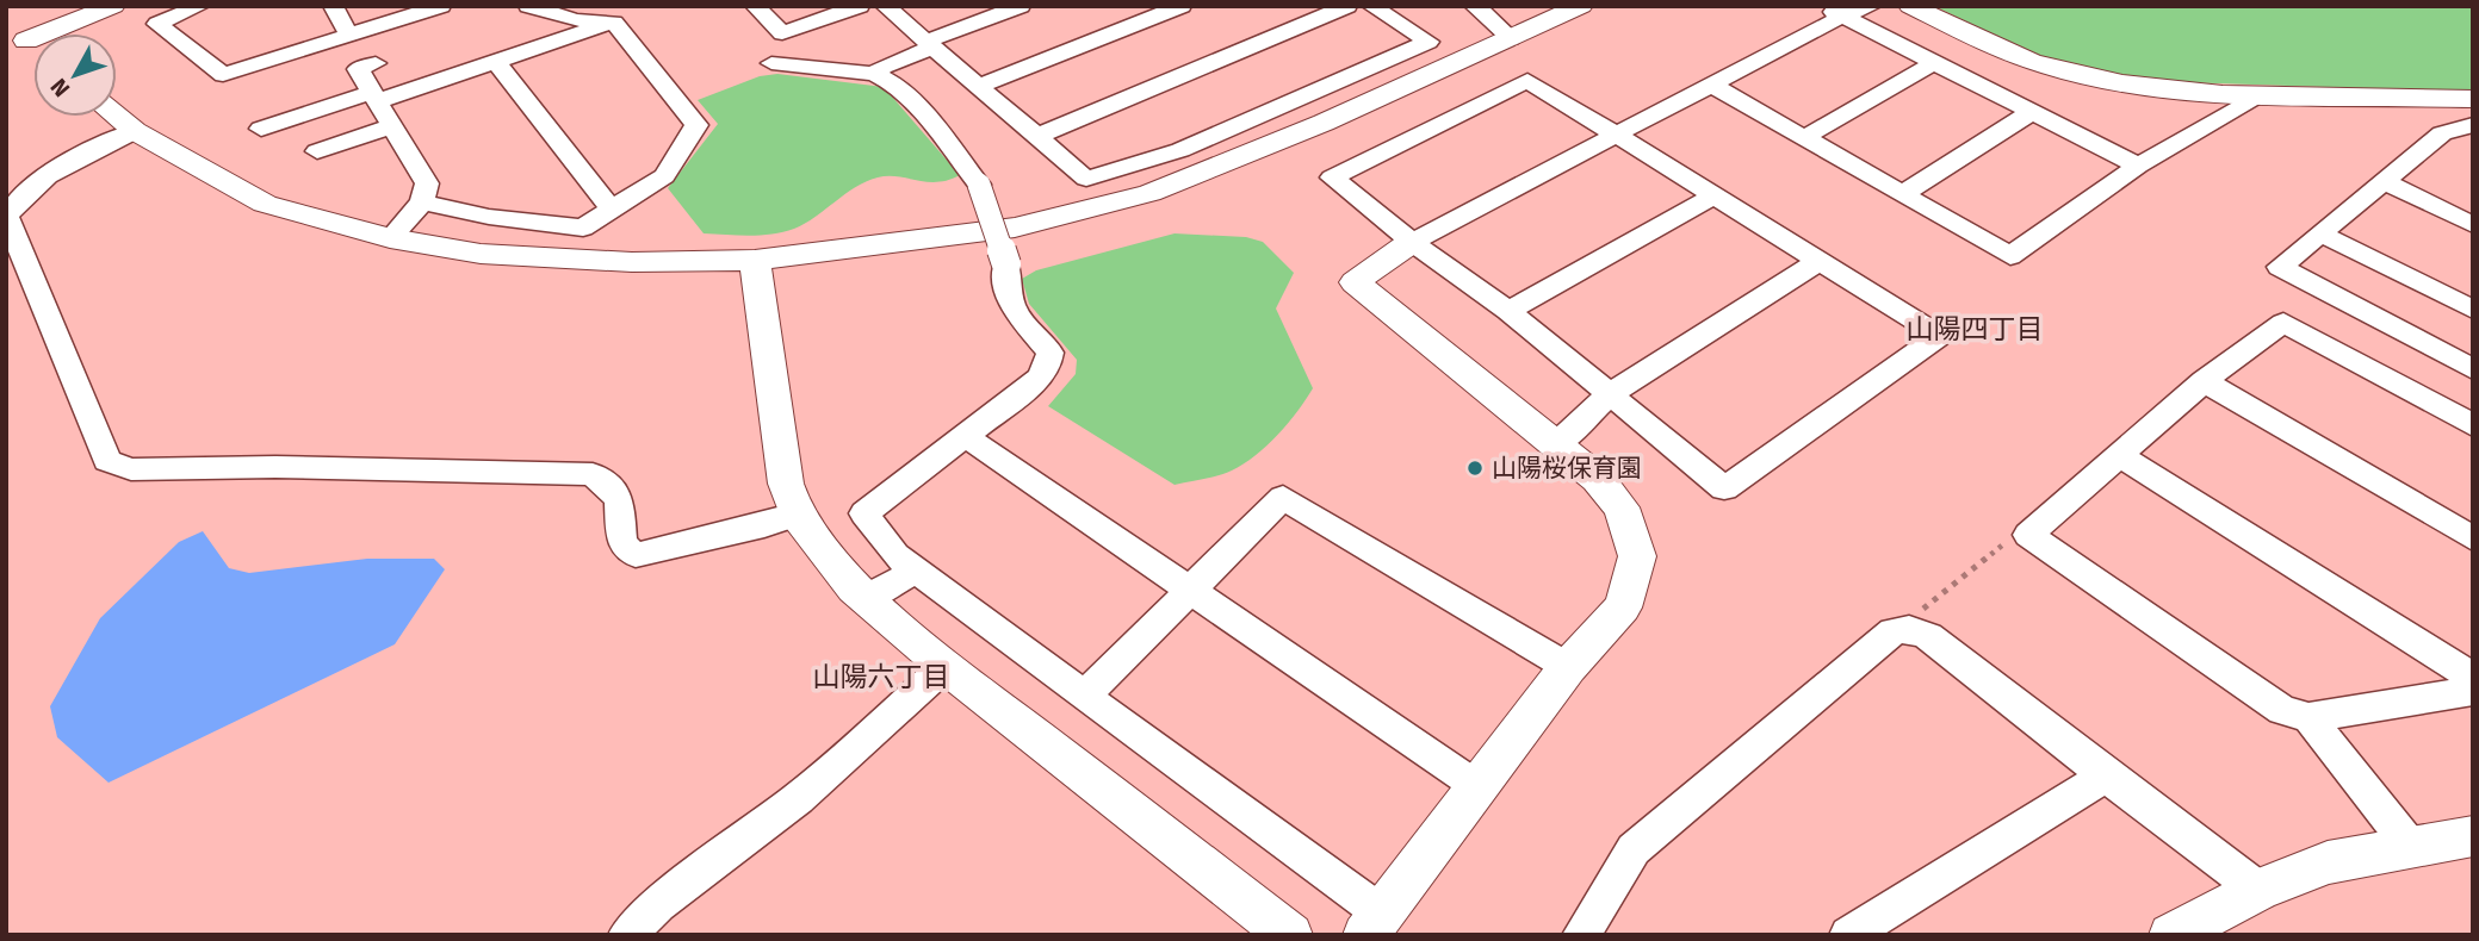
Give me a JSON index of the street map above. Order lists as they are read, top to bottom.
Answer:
{
  "districts": ["山陽四丁目", "山陽六丁目"],
  "places": ["山陽桜保育園"],
  "north": "bottom left"
}
